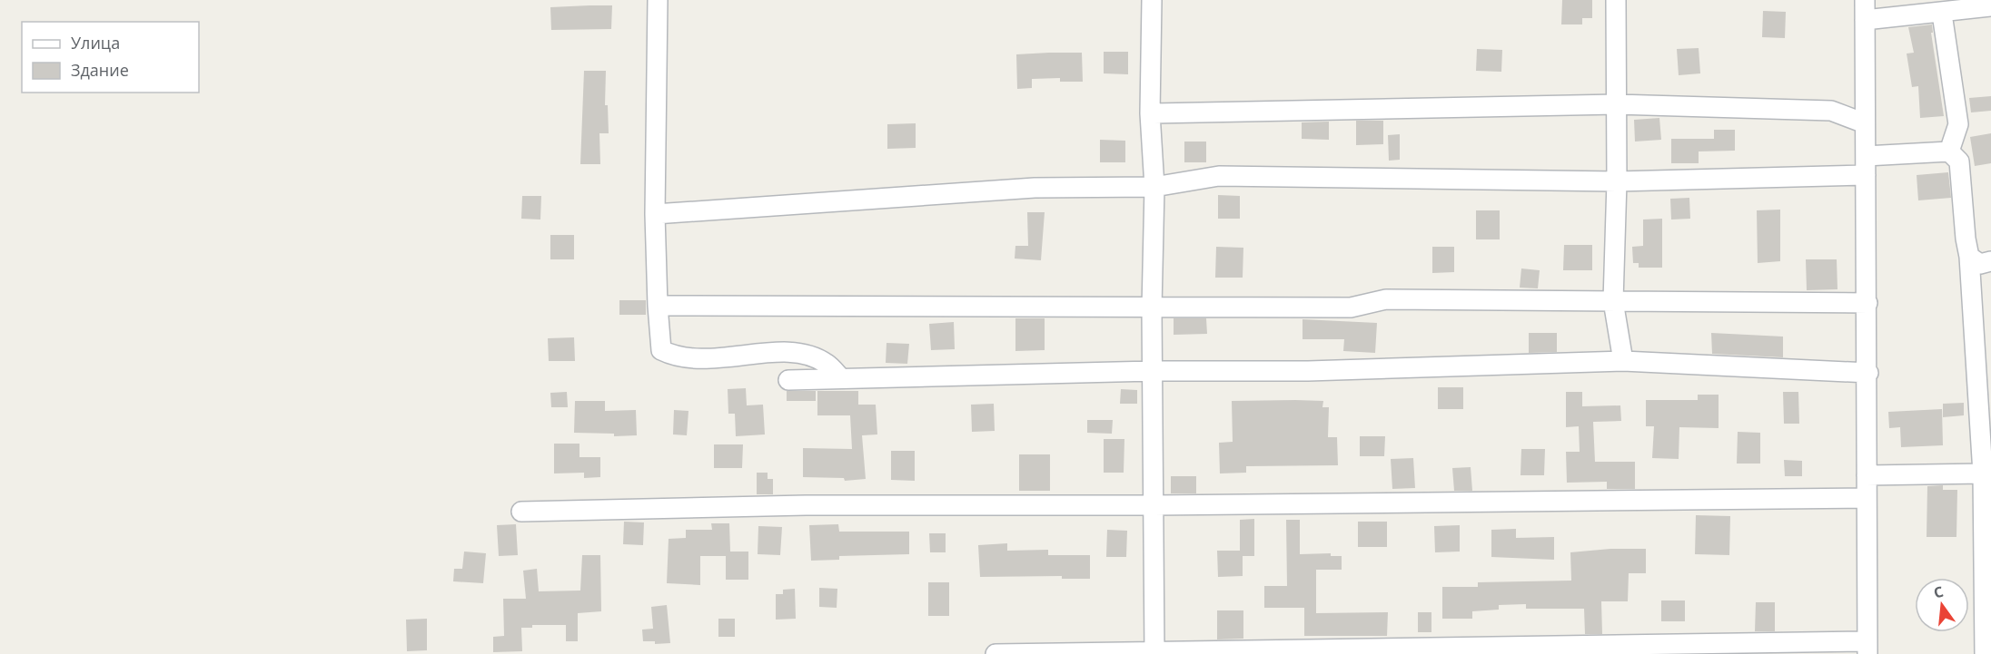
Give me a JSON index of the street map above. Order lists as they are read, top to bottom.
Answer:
{
  "legend": ["Улица", "Здание"],
  "north": "top"
}
